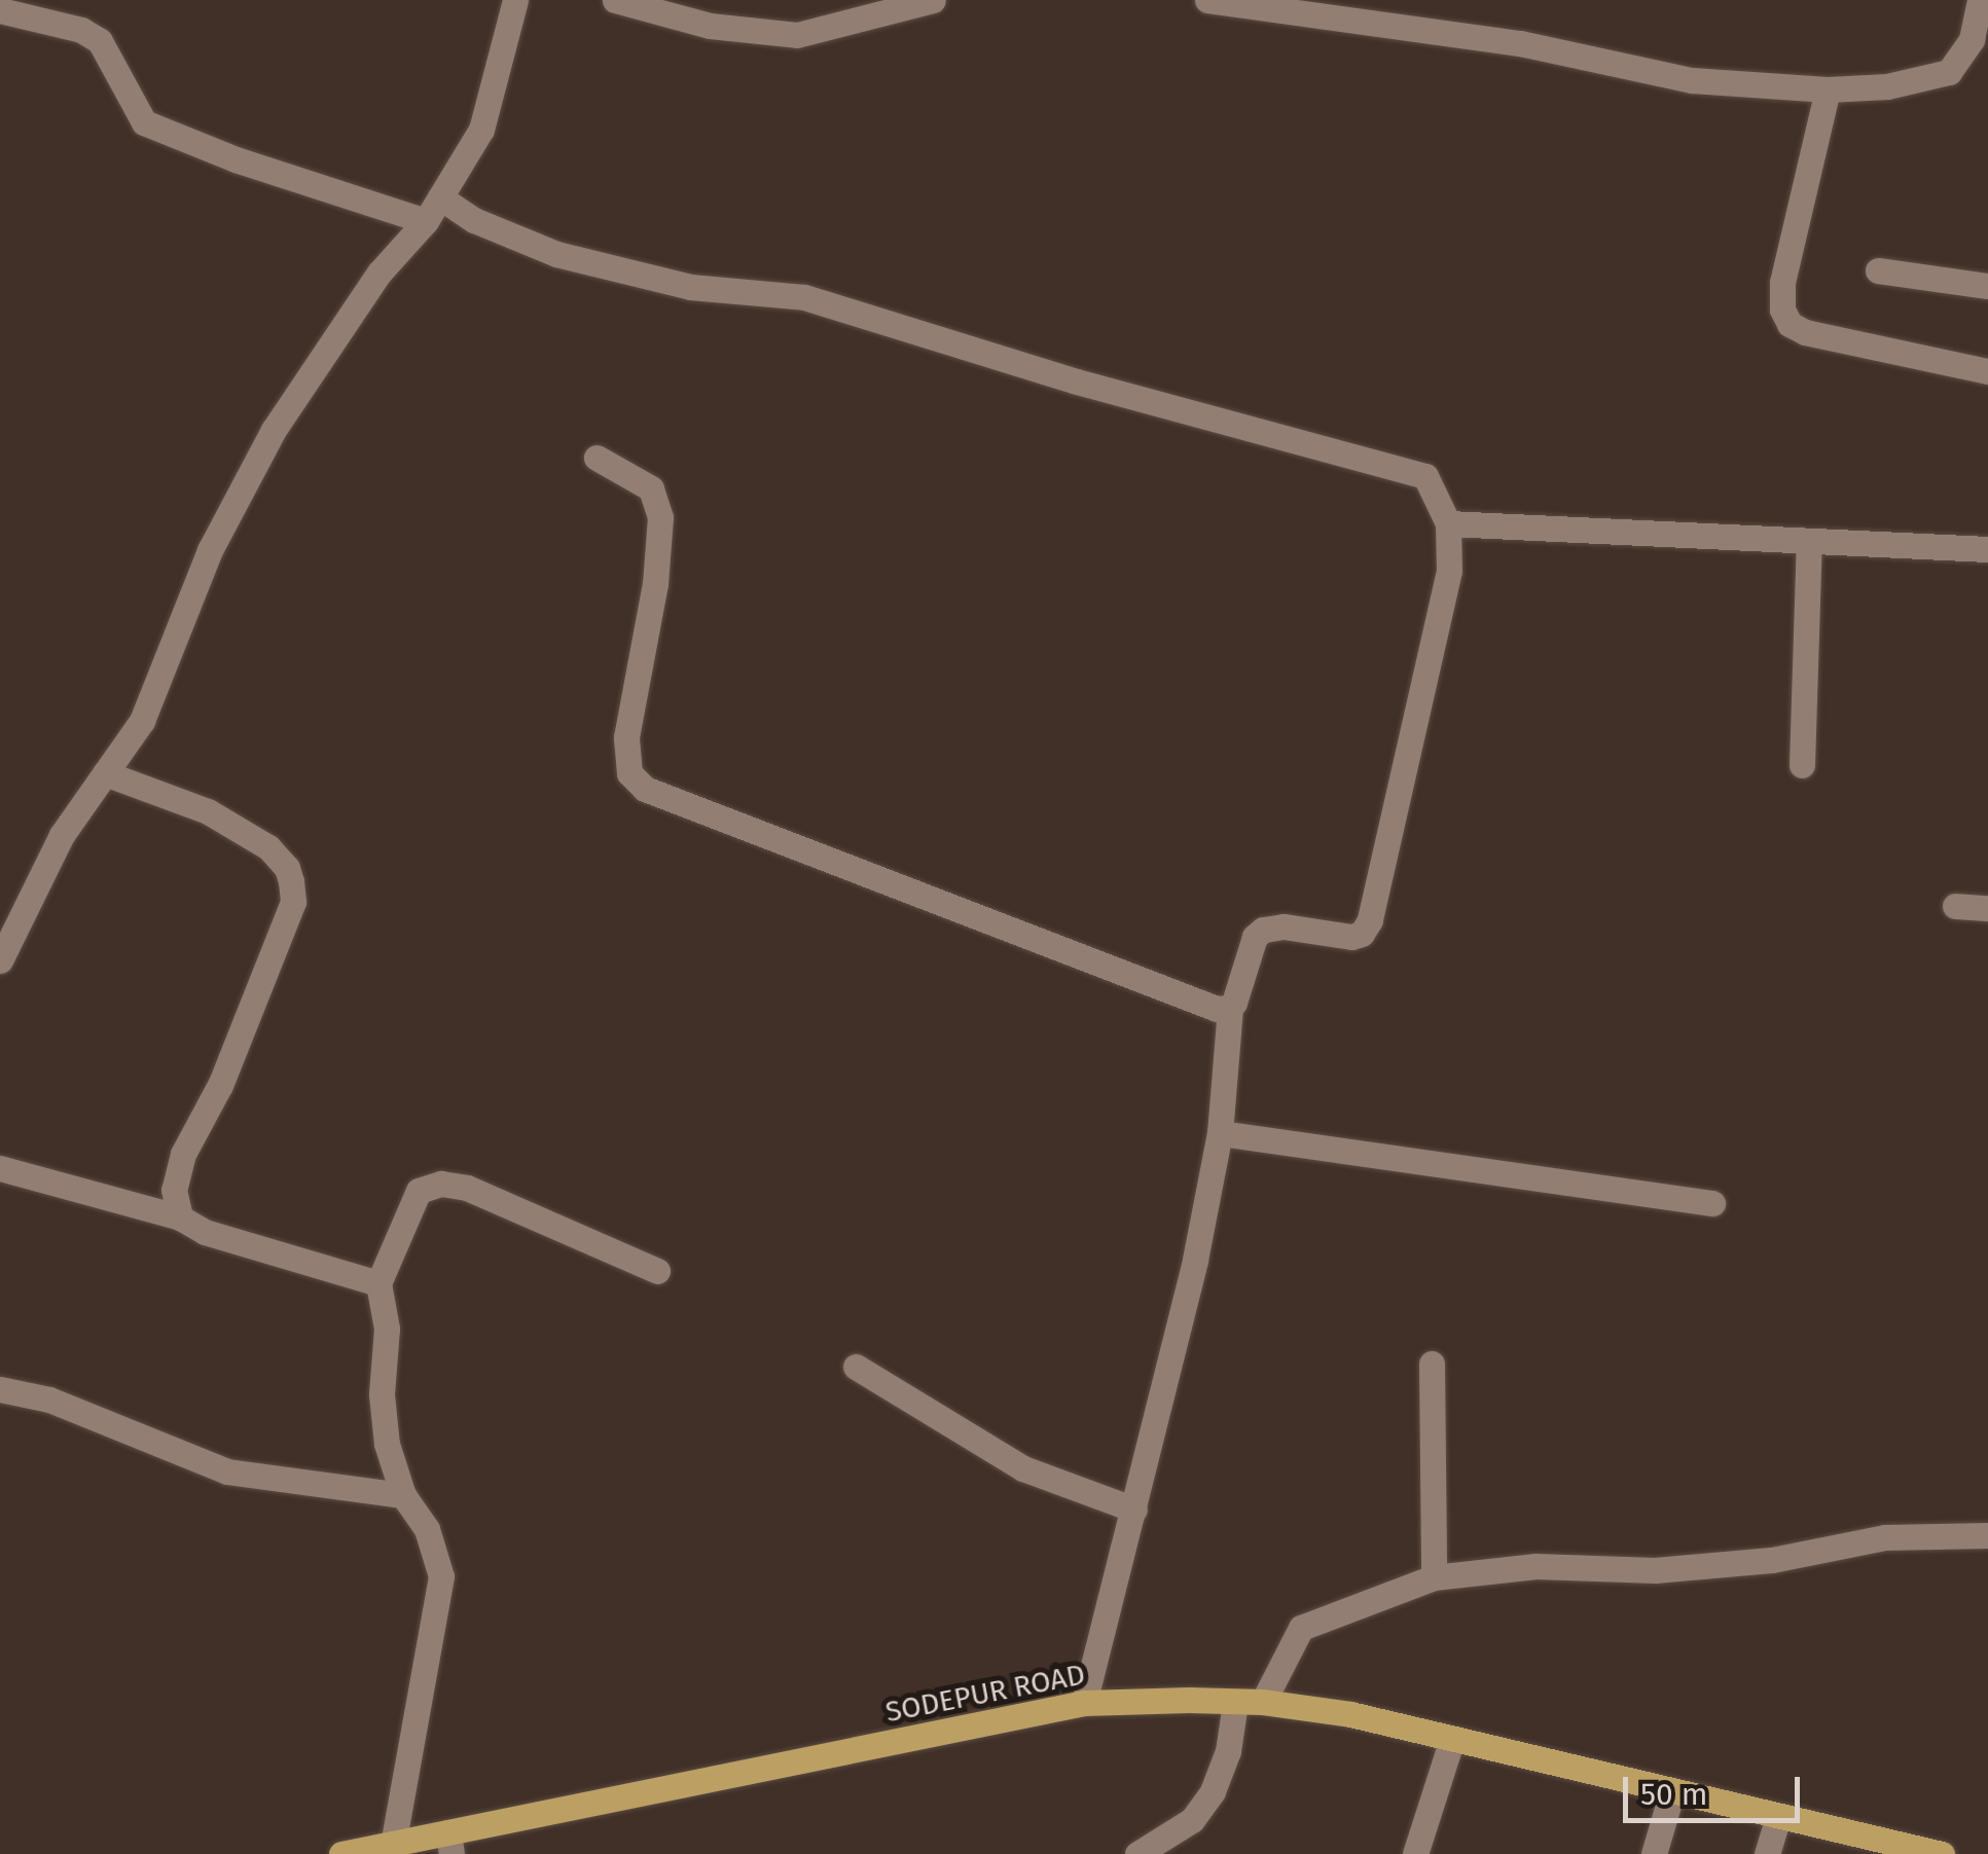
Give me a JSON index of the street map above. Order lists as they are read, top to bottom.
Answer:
{
  "streets": {
    "main road": ["SODEPUR ROAD"]
  },
  "scale_bar": "50 m"
}
